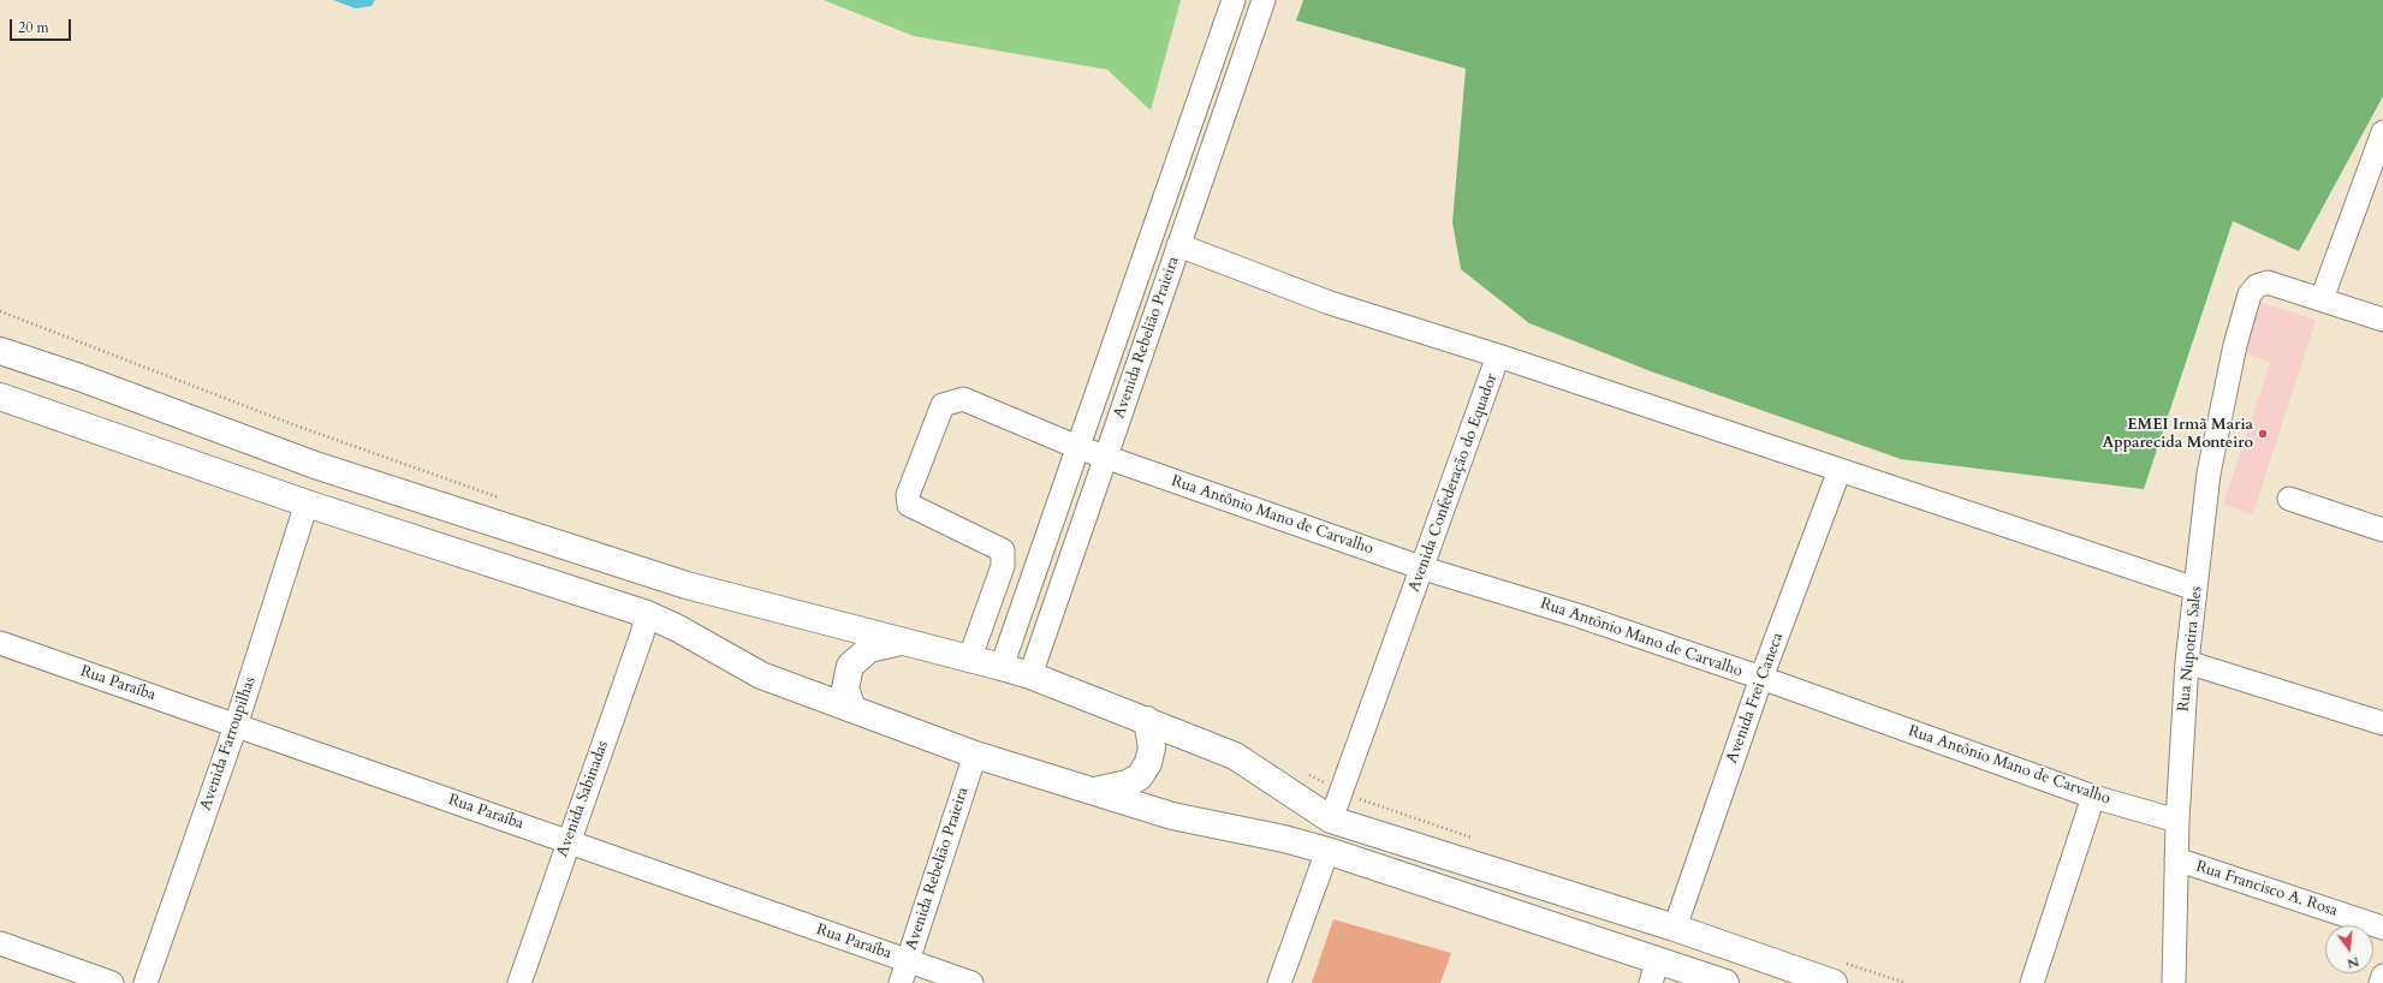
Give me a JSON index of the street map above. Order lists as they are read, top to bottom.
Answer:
{
  "streets": {
    "street": [
      "Avenida Rebelião Praieira",
      "Avenida Confederação do Equador",
      "Rua Antônio Mano de Carvalho",
      "Rua Nupotira Sales",
      "Rua Paraíba",
      "Avenida Frei Caneca",
      "Avenida Farroupilhas",
      "Avenida Sabinadas",
      "Rua Francisco A. Rosa"
    ]
  },
  "crossings": [
    ["Avenida Rebelião Praieira", "Avenida Confederação do Equador"],
    ["Avenida Rebelião Praieira", "Rua Antônio Mano de Carvalho"],
    ["Avenida Rebelião Praieira", "Rua Paraíba"],
    ["Avenida Confederação do Equador", "Rua Antônio Mano de Carvalho"],
    ["Rua Antônio Mano de Carvalho", "Rua Nupotira Sales"],
    ["Rua Antônio Mano de Carvalho", "Avenida Frei Caneca"],
    ["Rua Nupotira Sales", "Rua Francisco A. Rosa"],
    ["Rua Paraíba", "Avenida Farroupilhas"],
    ["Rua Paraíba", "Avenida Sabinadas"]
  ],
  "places": ["EMEI Irmã Maria Apparecida Monteiro"],
  "scale_bar": "20 m",
  "north": "bottom"
}
